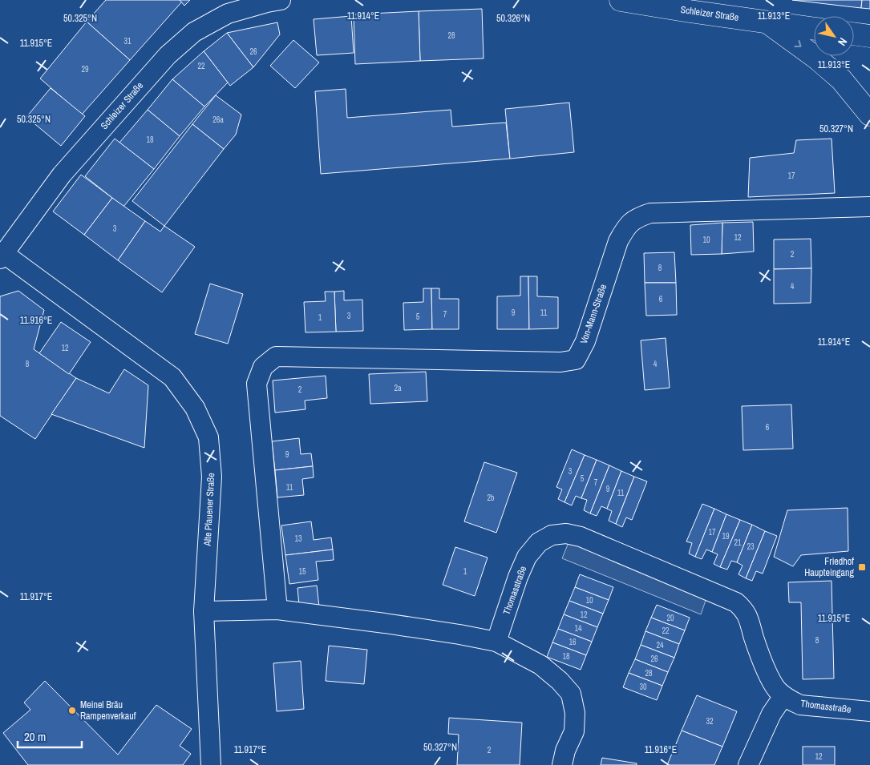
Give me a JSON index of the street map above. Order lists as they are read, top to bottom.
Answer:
{
  "streets": {
    "main road": ["Schleizer Straße"],
    "street": ["Von-Mann-Straße", "Alte Plauener Straße", "Thomasstraße"]
  },
  "crossings": [
    ["Schleizer Straße", "Alte Plauener Straße"]
  ],
  "places": {
    "transit": ["Friedhof Haupteingang"],
    "other": ["Meinel Bräu Rampenverkauf"]
  },
  "house_numbers": [
    "28",
    "31",
    "26",
    "22",
    "29",
    "26a",
    "18",
    "17",
    "3",
    "12",
    "10",
    "2",
    "8",
    "4",
    "6",
    "9",
    "11",
    "7",
    "3",
    "5",
    "1",
    "12",
    "8",
    "4",
    "2a",
    "2",
    "6",
    "9",
    "3",
    "5",
    "7",
    "11",
    "9",
    "11",
    "2b",
    "17",
    "19",
    "13",
    "21",
    "23",
    "15",
    "1",
    "10",
    "12",
    "20",
    "14",
    "22",
    "8",
    "16",
    "24",
    "18",
    "26",
    "28",
    "30",
    "32",
    "2",
    "12"
  ],
  "scale_bar": "20 m",
  "north": "bottom right",
  "coordinates": [
    "11.914°E",
    "11.913°E",
    "50.325°N",
    "50.326°N",
    "11.915°E",
    "50.327°N",
    "11.916°E",
    "11.917°E"
  ]
}
